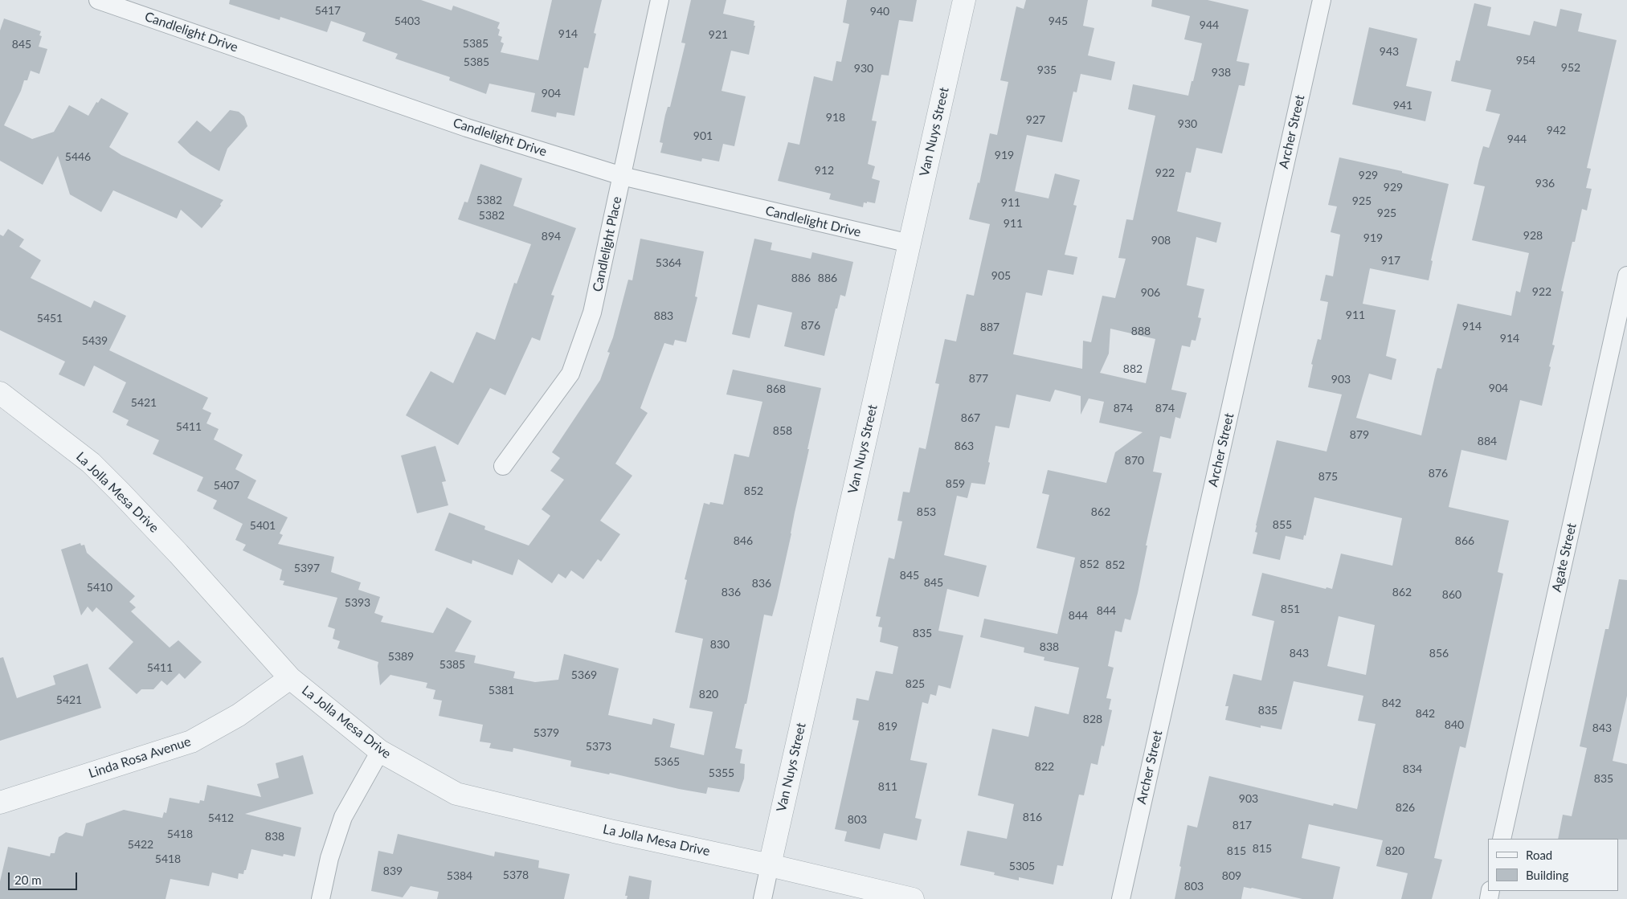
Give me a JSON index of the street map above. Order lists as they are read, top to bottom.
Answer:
{
  "streets": {
    "street": [
      "Candlelight Drive",
      "Van Nuys Street",
      "Archer Street",
      "Candlelight Place",
      "La Jolla Mesa Drive",
      "Agate Street",
      "Linda Rosa Avenue"
    ]
  },
  "crossings": [
    ["Candlelight Drive", "Van Nuys Street"],
    ["Candlelight Drive", "Candlelight Place"],
    ["Van Nuys Street", "La Jolla Mesa Drive"],
    ["La Jolla Mesa Drive", "Linda Rosa Avenue"]
  ],
  "house_numbers": [
    "5417",
    "940",
    "5403",
    "945",
    "944",
    "914",
    "921",
    "5385",
    "845",
    "943",
    "954",
    "5385",
    "952",
    "930",
    "935",
    "938",
    "904",
    "941",
    "918",
    "927",
    "930",
    "942",
    "901",
    "944",
    "919",
    "5446",
    "912",
    "922",
    "929",
    "936",
    "929",
    "5382",
    "925",
    "911",
    "925",
    "5382",
    "911",
    "928",
    "894",
    "919",
    "908",
    "917",
    "5364",
    "905",
    "886",
    "886",
    "922",
    "906",
    "911",
    "883",
    "5451",
    "876",
    "914",
    "887",
    "888",
    "914",
    "5439",
    "882",
    "877",
    "903",
    "904",
    "868",
    "5421",
    "874",
    "874",
    "867",
    "5411",
    "858",
    "879",
    "884",
    "863",
    "870",
    "876",
    "875",
    "859",
    "5407",
    "852",
    "853",
    "862",
    "855",
    "5401",
    "846",
    "866",
    "852",
    "852",
    "5397",
    "845",
    "845",
    "836",
    "5410",
    "836",
    "862",
    "860",
    "5393",
    "851",
    "844",
    "844",
    "835",
    "830",
    "838",
    "843",
    "856",
    "5389",
    "5385",
    "5411",
    "5369",
    "825",
    "5381",
    "820",
    "5421",
    "842",
    "835",
    "842",
    "828",
    "840",
    "819",
    "843",
    "5379",
    "5373",
    "5365",
    "822",
    "834",
    "5355",
    "835",
    "811",
    "903",
    "826",
    "816",
    "5412",
    "803",
    "817",
    "5418",
    "838",
    "5422",
    "815",
    "815",
    "820",
    "5418",
    "5305",
    "839",
    "5378",
    "5384",
    "809",
    "803"
  ],
  "legend": ["Road", "Building"],
  "scale_bar": "20 m"
}
